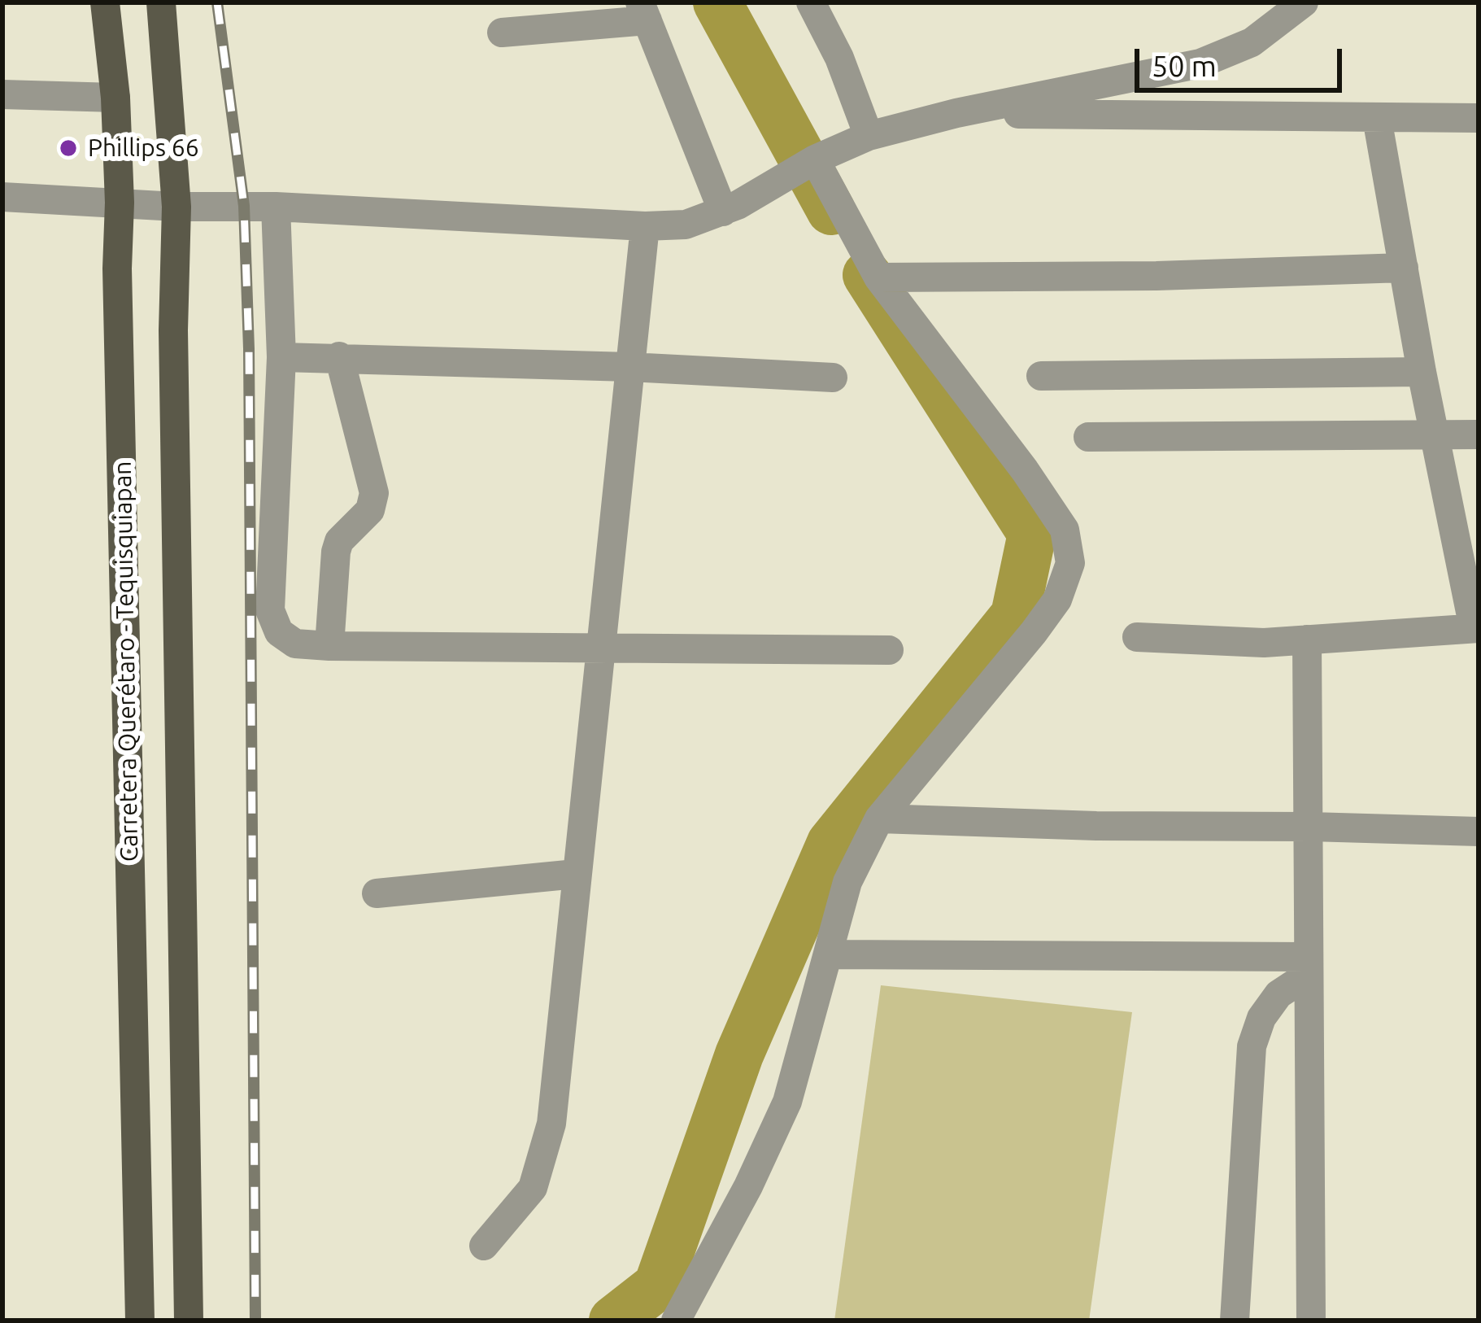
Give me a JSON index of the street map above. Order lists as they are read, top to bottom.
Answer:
{
  "streets": {
    "main road": ["Carretera Querétaro - Tequisquiapan"]
  },
  "places": ["Phillips 66"],
  "scale_bar": "50 m"
}
